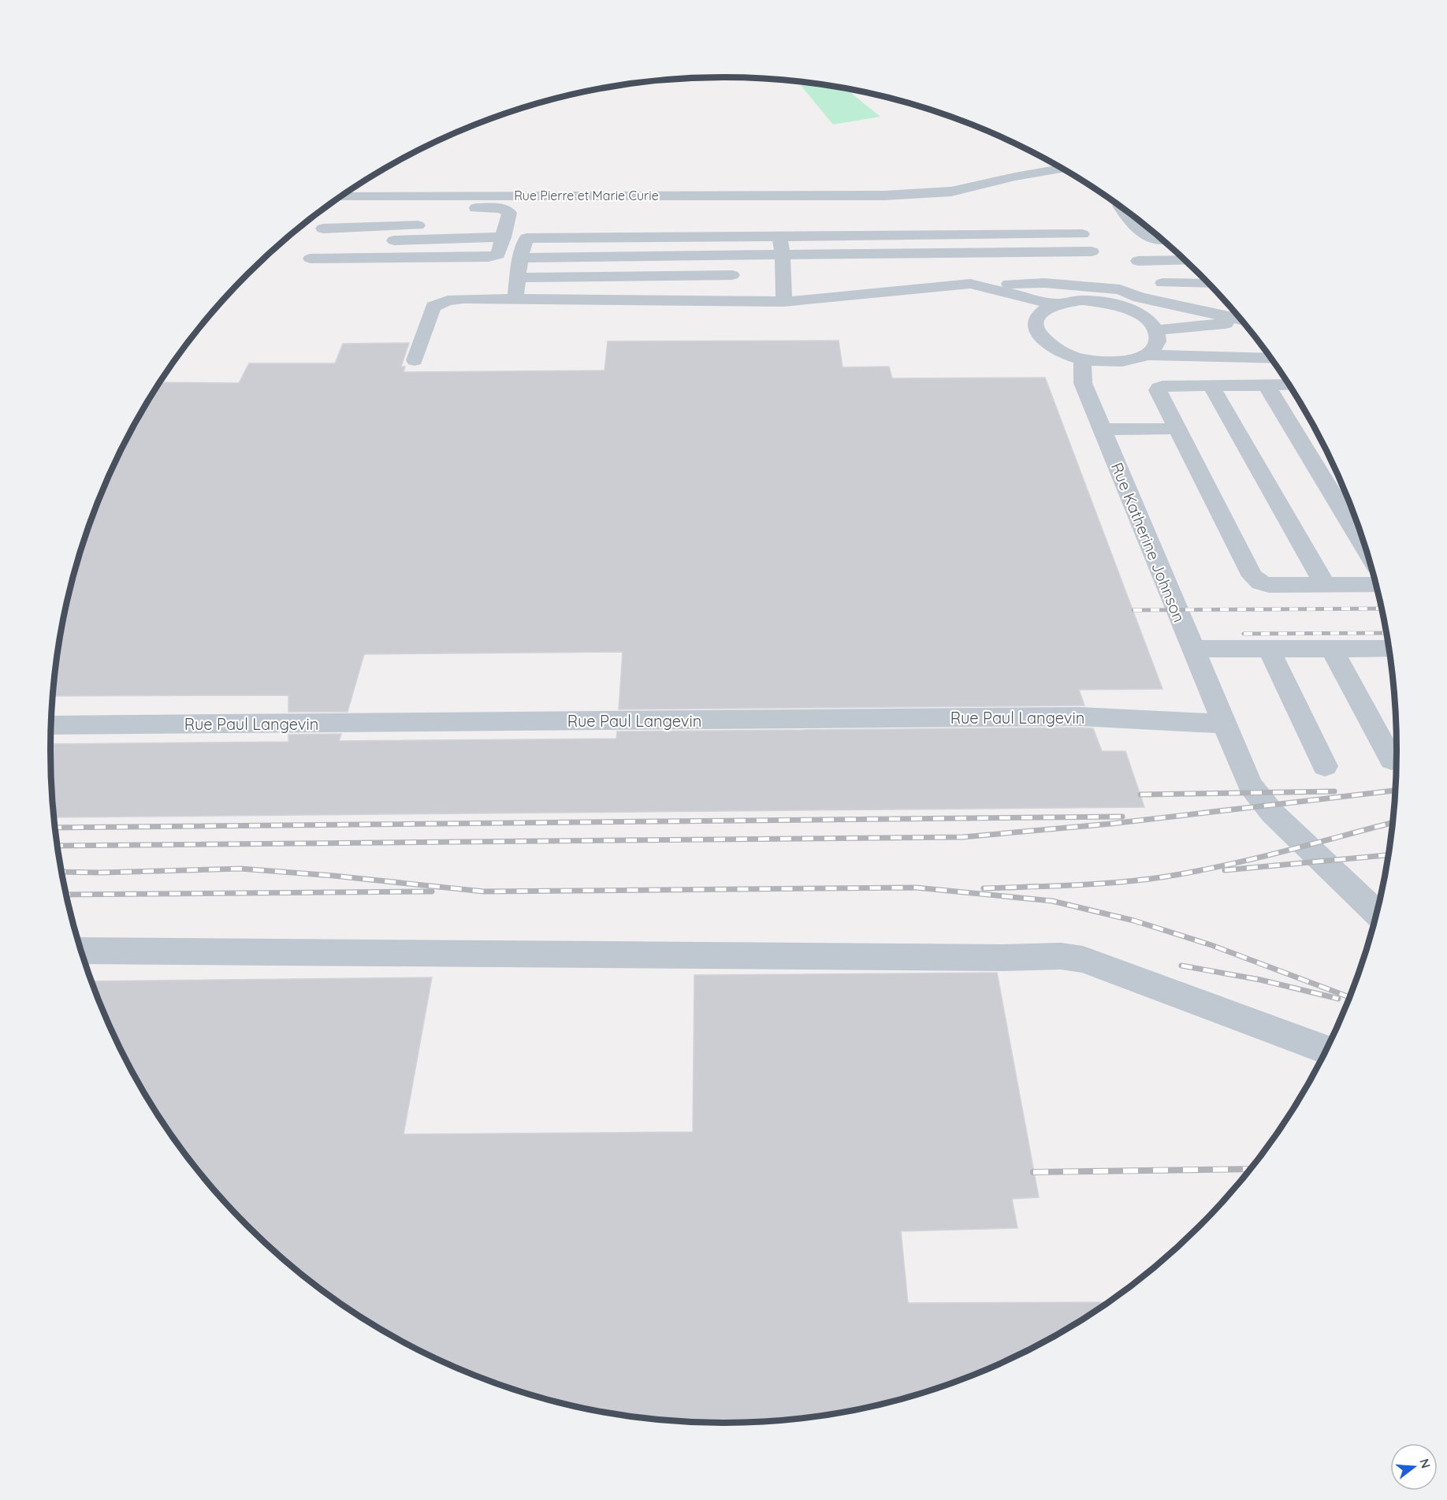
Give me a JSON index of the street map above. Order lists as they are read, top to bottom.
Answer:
{
  "streets": {
    "street": ["Rue Pierre et Marie Curie", "Rue Katherine Johnson", "Rue Paul Langevin"]
  },
  "crossings": [
    ["Rue Katherine Johnson", "Rue Paul Langevin"]
  ],
  "north": "right"
}
